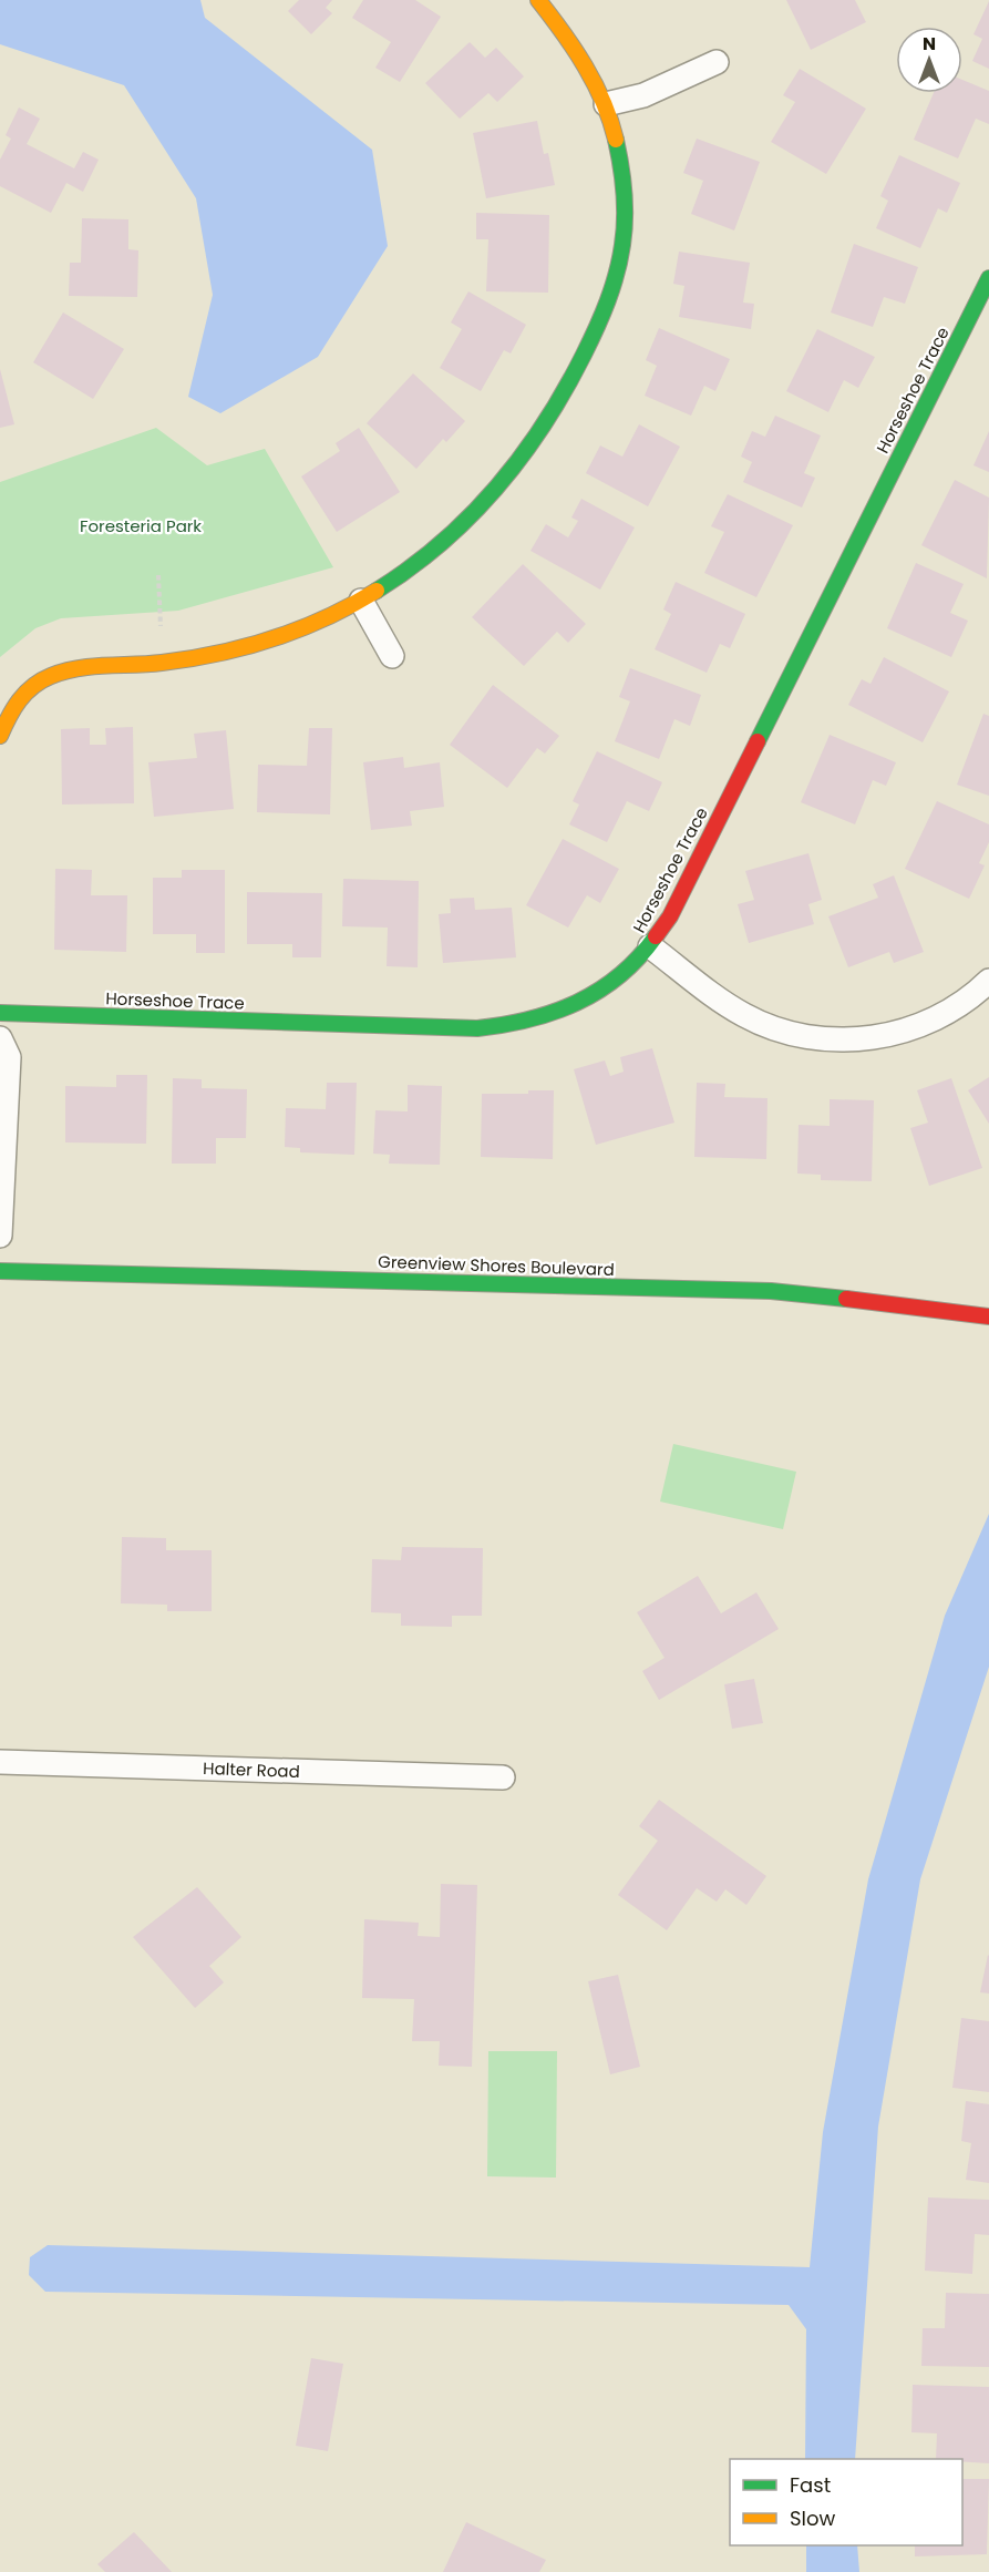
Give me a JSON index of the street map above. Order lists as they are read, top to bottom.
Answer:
{
  "streets": {
    "street": ["Horseshoe Trace", "Greenview Shores Boulevard", "Halter Road"]
  },
  "parks": ["Foresteria Park"],
  "legend": ["Fast", "Slow"],
  "north": "top"
}
